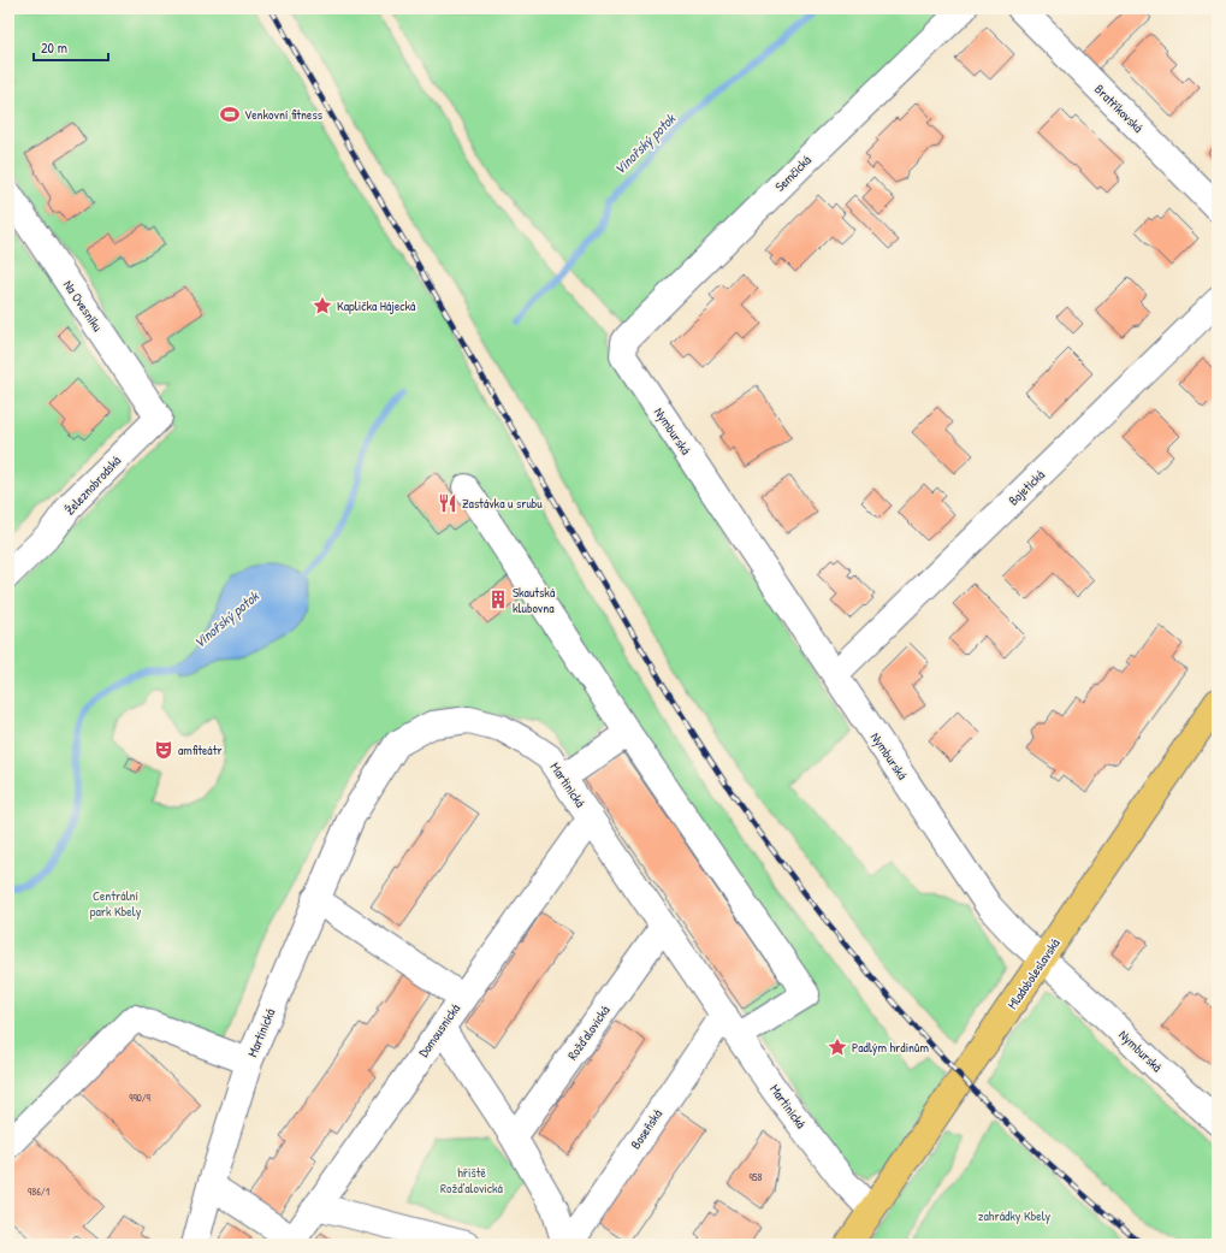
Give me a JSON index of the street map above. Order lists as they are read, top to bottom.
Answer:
{
  "streets": {
    "main road": ["Mladoboleslavská"],
    "street": [
      "Bratříkovská",
      "Semčická",
      "Na Ovesníku",
      "Nymburská",
      "Železnobrodská",
      "Bojetická",
      "Martinická",
      "Domousnická",
      "Rožďalovická",
      "Boseňská"
    ]
  },
  "crossings": [
    ["Semčická", "Nymburská"],
    ["Na Ovesníku", "Železnobrodská"],
    ["Nymburská", "Bojetická"],
    ["Nymburská", "Mladoboleslavská"],
    ["Martinická", "Mladoboleslavská"],
    ["Martinická", "Domousnická"],
    ["Martinická", "Rožďalovická"],
    ["Martinická", "Boseňská"]
  ],
  "water": ["Vinořský potok"],
  "parks": ["Centrální park Kbely", "hřiště Rožďalovická", "zahrádky Kbely"],
  "places": {
    "sports": ["Venkovní fitness"],
    "place": ["Kaplička Hájecká", "Padlým hrdinům"],
    "restaurant": ["Zastávka u srubu"],
    "building": ["Skautská klubovna"],
    "theatre": ["amfiteátr"]
  },
  "house_numbers": ["990/9", "958", "986/1"],
  "scale_bar": "20 m"
}
